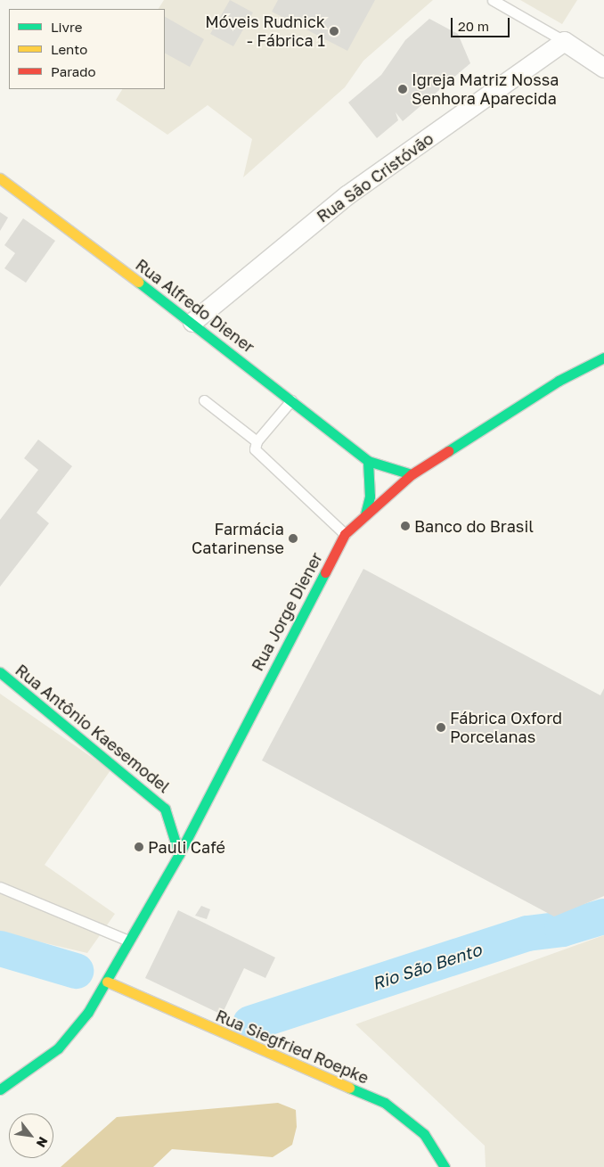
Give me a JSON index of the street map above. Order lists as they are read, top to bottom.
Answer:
{
  "streets": {
    "street": [
      "Rua São Cristóvão",
      "Rua Alfredo Diener",
      "Rua Jorge Diener",
      "Rua Antônio Kaesemodel",
      "Rua Siegfried Roepke"
    ]
  },
  "crossings": [
    ["Rua São Cristóvão", "Rua Alfredo Diener"],
    ["Rua Alfredo Diener", "Rua Jorge Diener"],
    ["Rua Jorge Diener", "Rua Antônio Kaesemodel"],
    ["Rua Jorge Diener", "Rua Siegfried Roepke"]
  ],
  "water": ["Rio São Bento"],
  "places": [
    "Móveis Rudnick - Fábrica 1",
    "Igreja Matriz Nossa Senhora Aparecida",
    "Banco do Brasil",
    "Farmácia Catarinense",
    "Fábrica Oxford Porcelanas",
    "Pauli Café"
  ],
  "legend": ["Livre", "Lento", "Parado"],
  "scale_bar": "20 m",
  "north": "bottom right"
}
